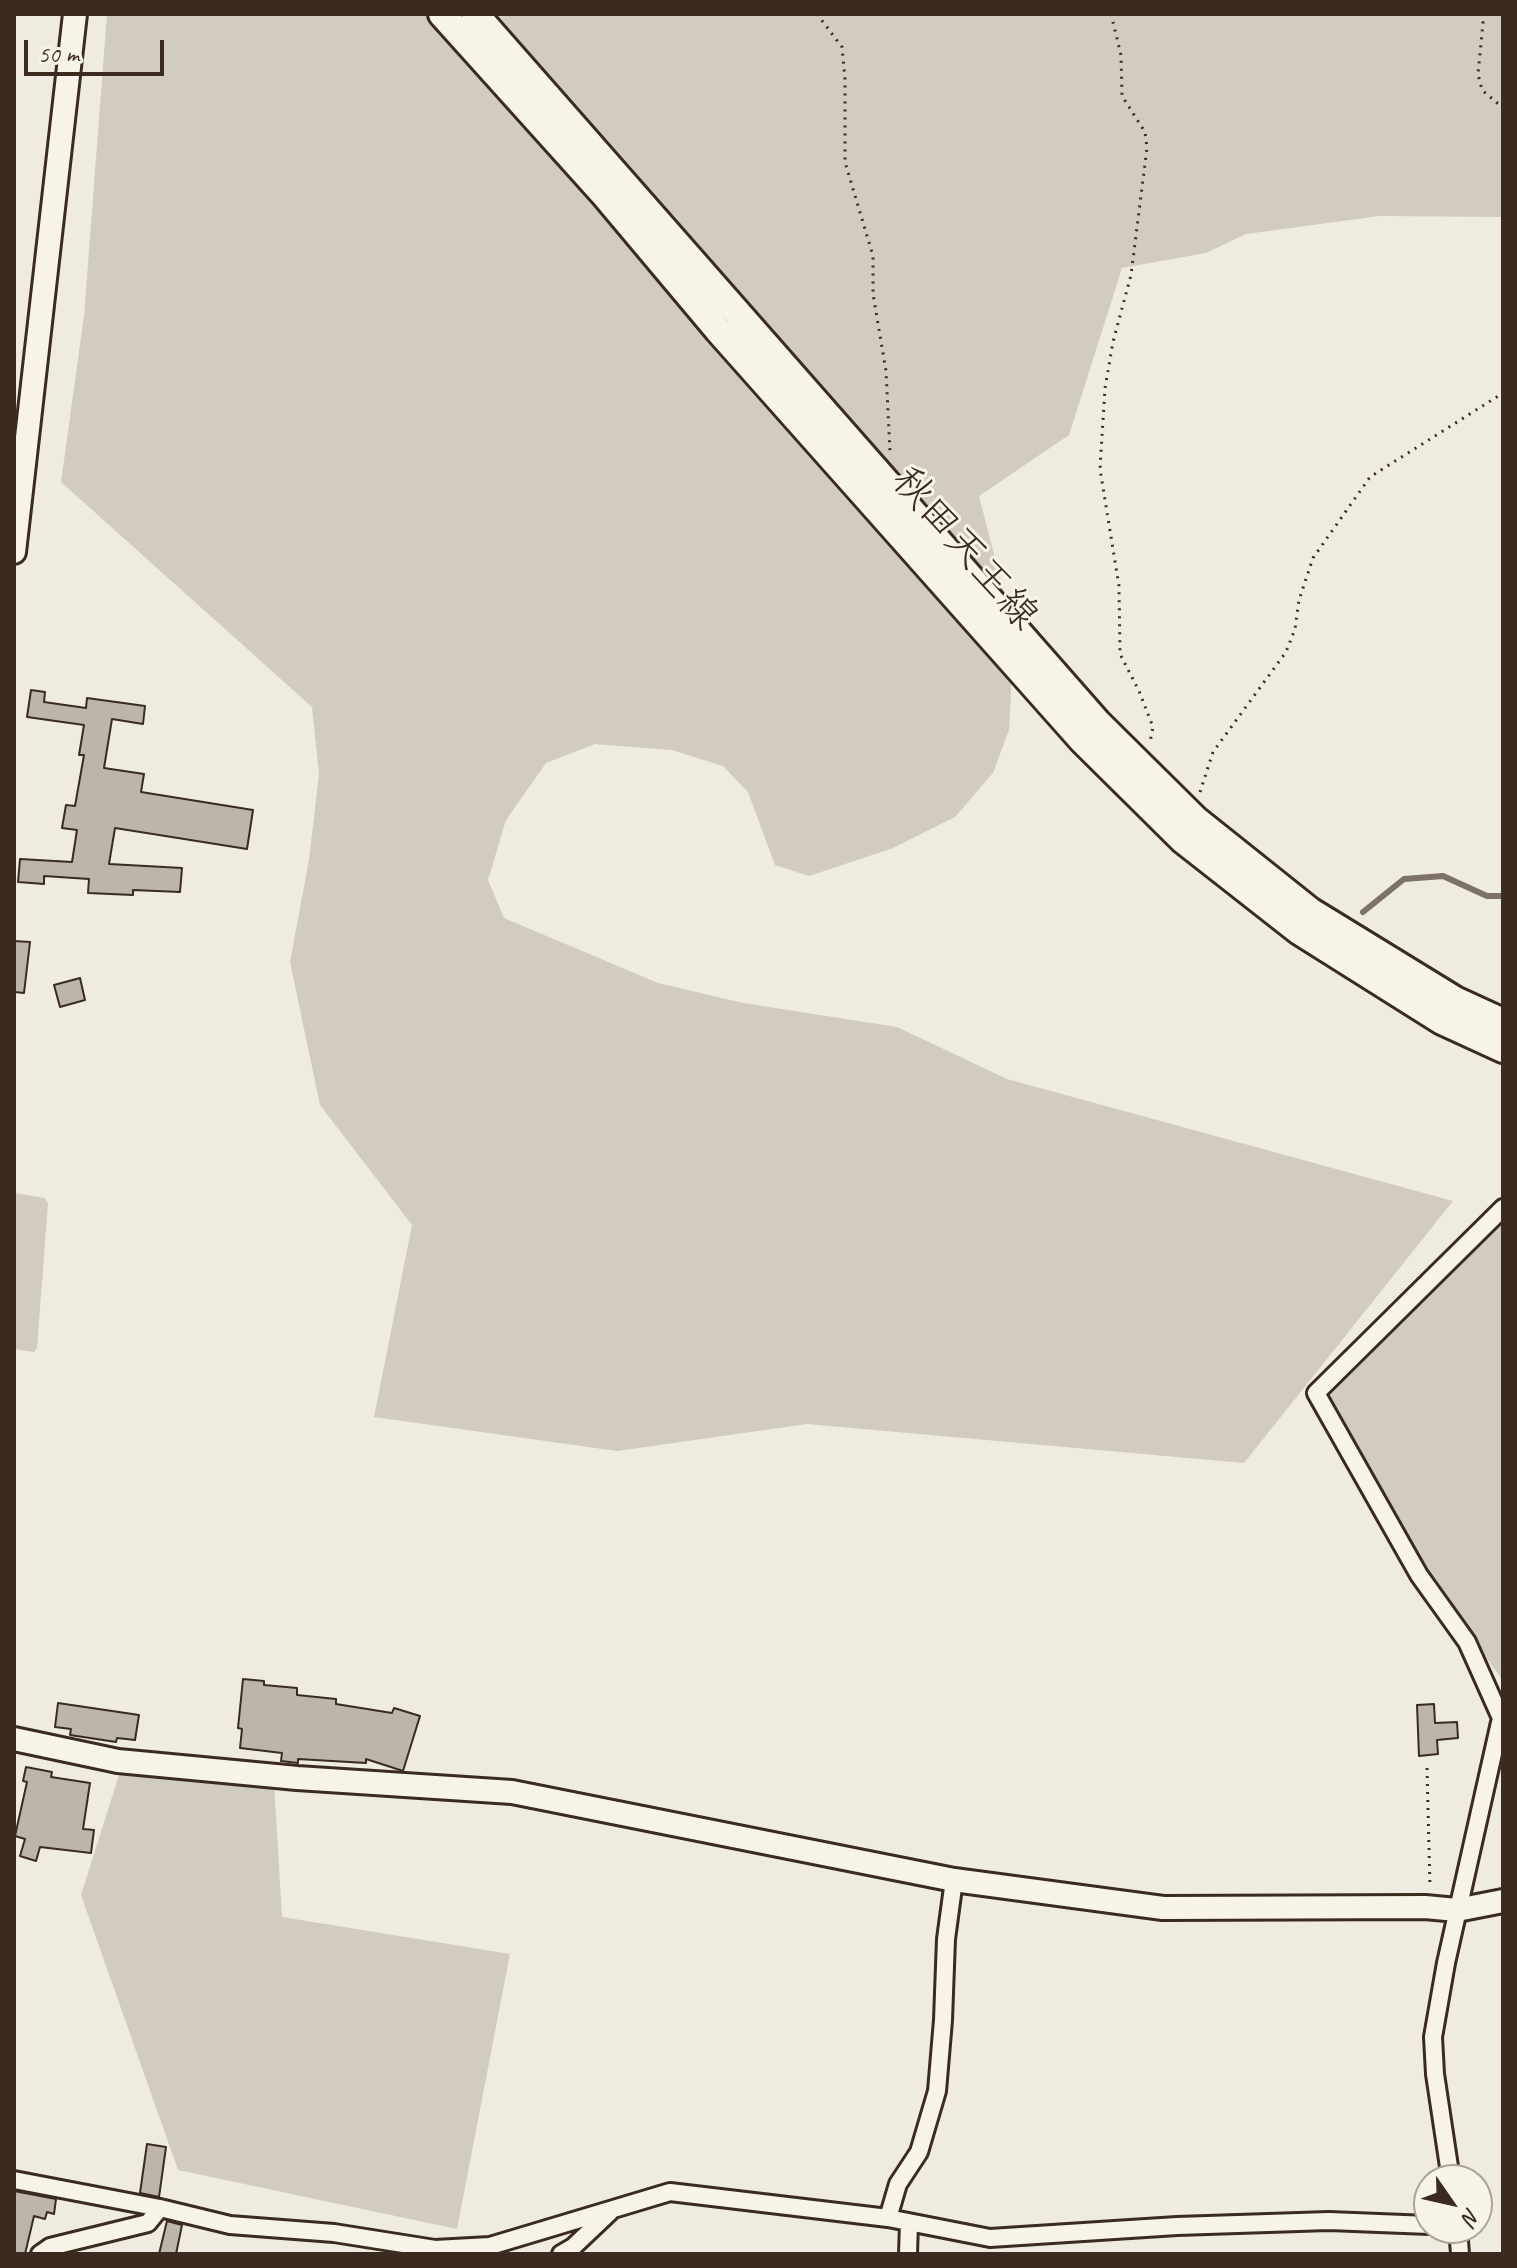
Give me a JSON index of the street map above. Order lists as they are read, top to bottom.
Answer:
{
  "streets": {
    "main road": ["秋田天王線"]
  },
  "scale_bar": "50 m",
  "north": "bottom right"
}
